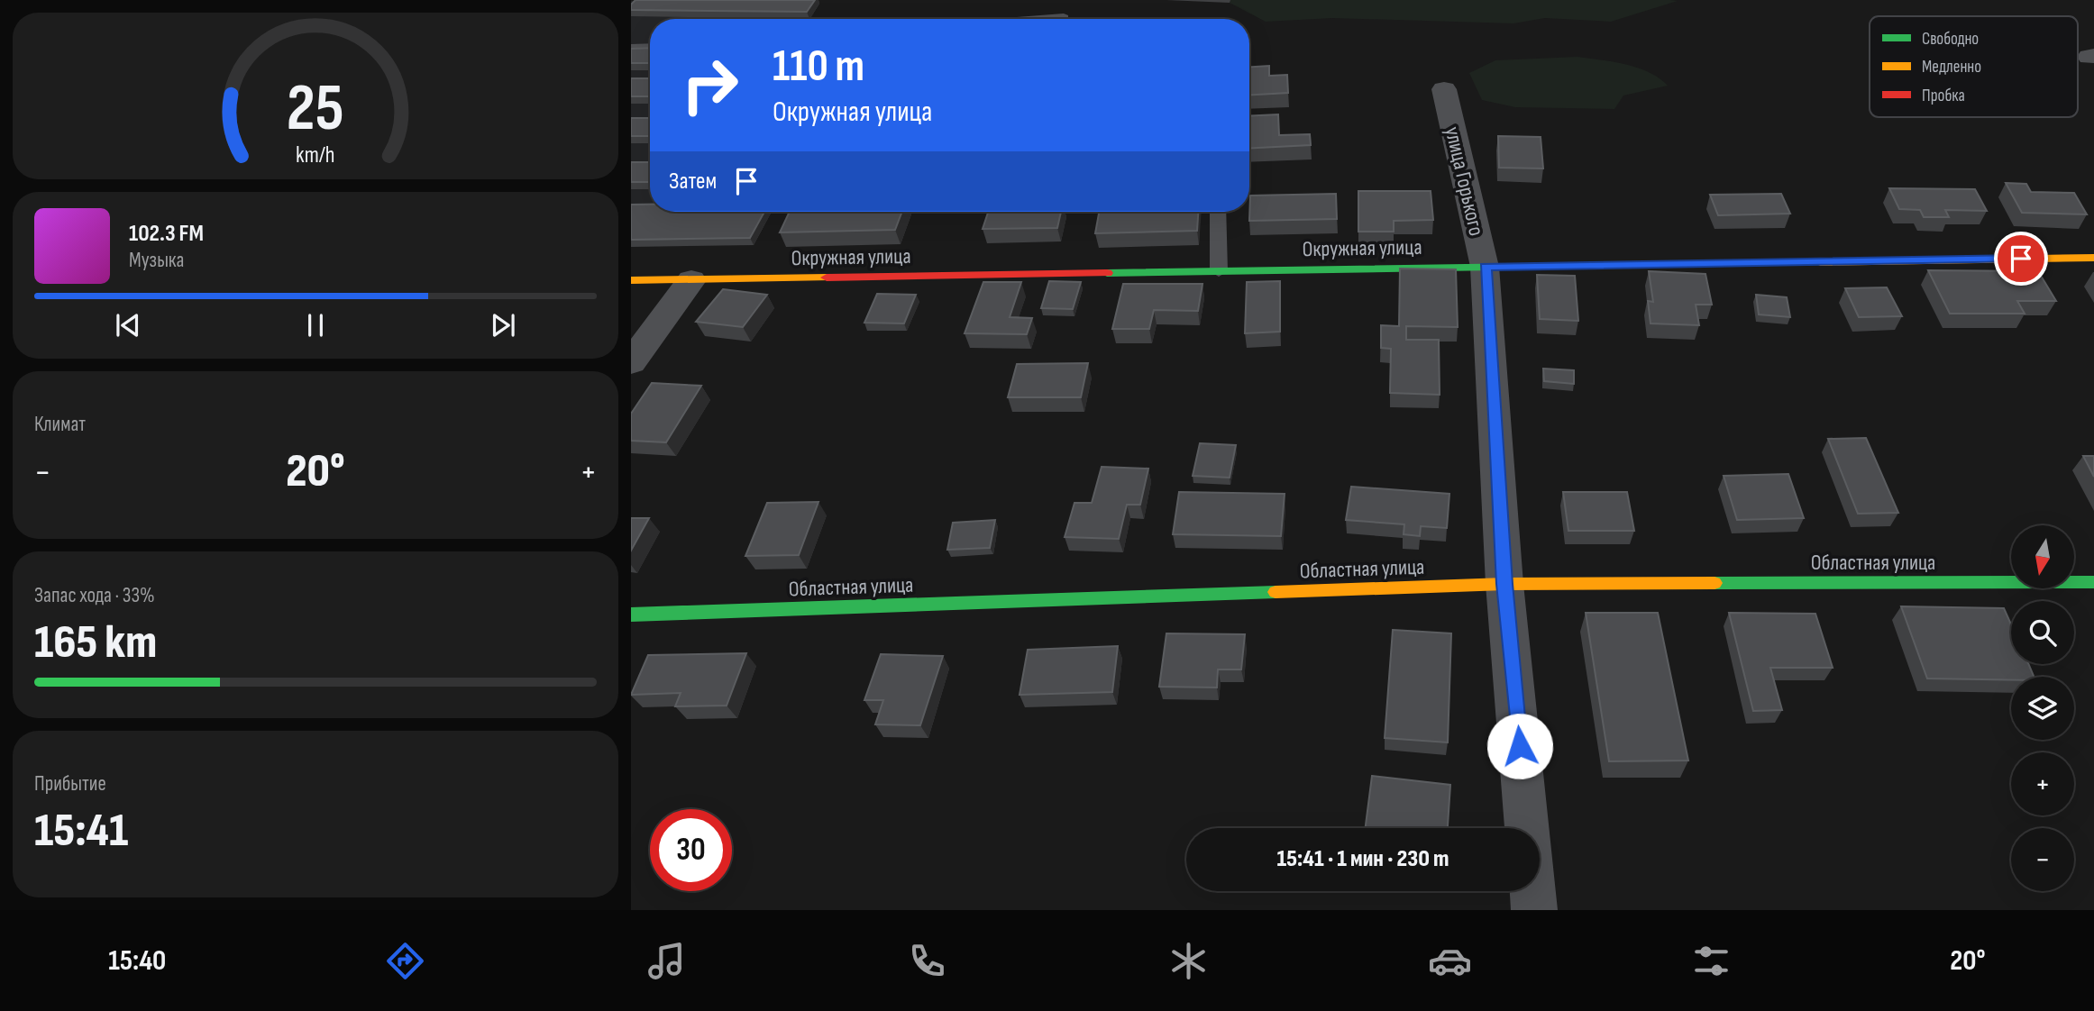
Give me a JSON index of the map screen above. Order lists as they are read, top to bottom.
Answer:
{
  "streets": {
    "street": ["улица Горького", "Окружная улица", "Областная улица"]
  },
  "crossings": [
    ["улица Горького", "Окружная улица"],
    ["улица Горького", "Областная улица"]
  ],
  "legend": ["Свободно", "Медленно", "Пробка"],
  "north": "bottom",
  "page": {
    "turn": ["110 m", "Окружная улица"],
    "then": "Затем",
    "song": ["102.3 FM", "Музыка"],
    "tile": [
      "Климат",
      ["Запас хода · 33%", "165 km"],
      ["Прибытие", "15:41"]
    ],
    "heat": ["−", "20°", "+"],
    "map_buttons": ["+", "−"],
    "limit": "30",
    "trip": "15:41 · 1 мин · 230 m",
    "tabs": ["15:40", "20°"],
    "gauge": ["25", "km/h"]
  }
}
